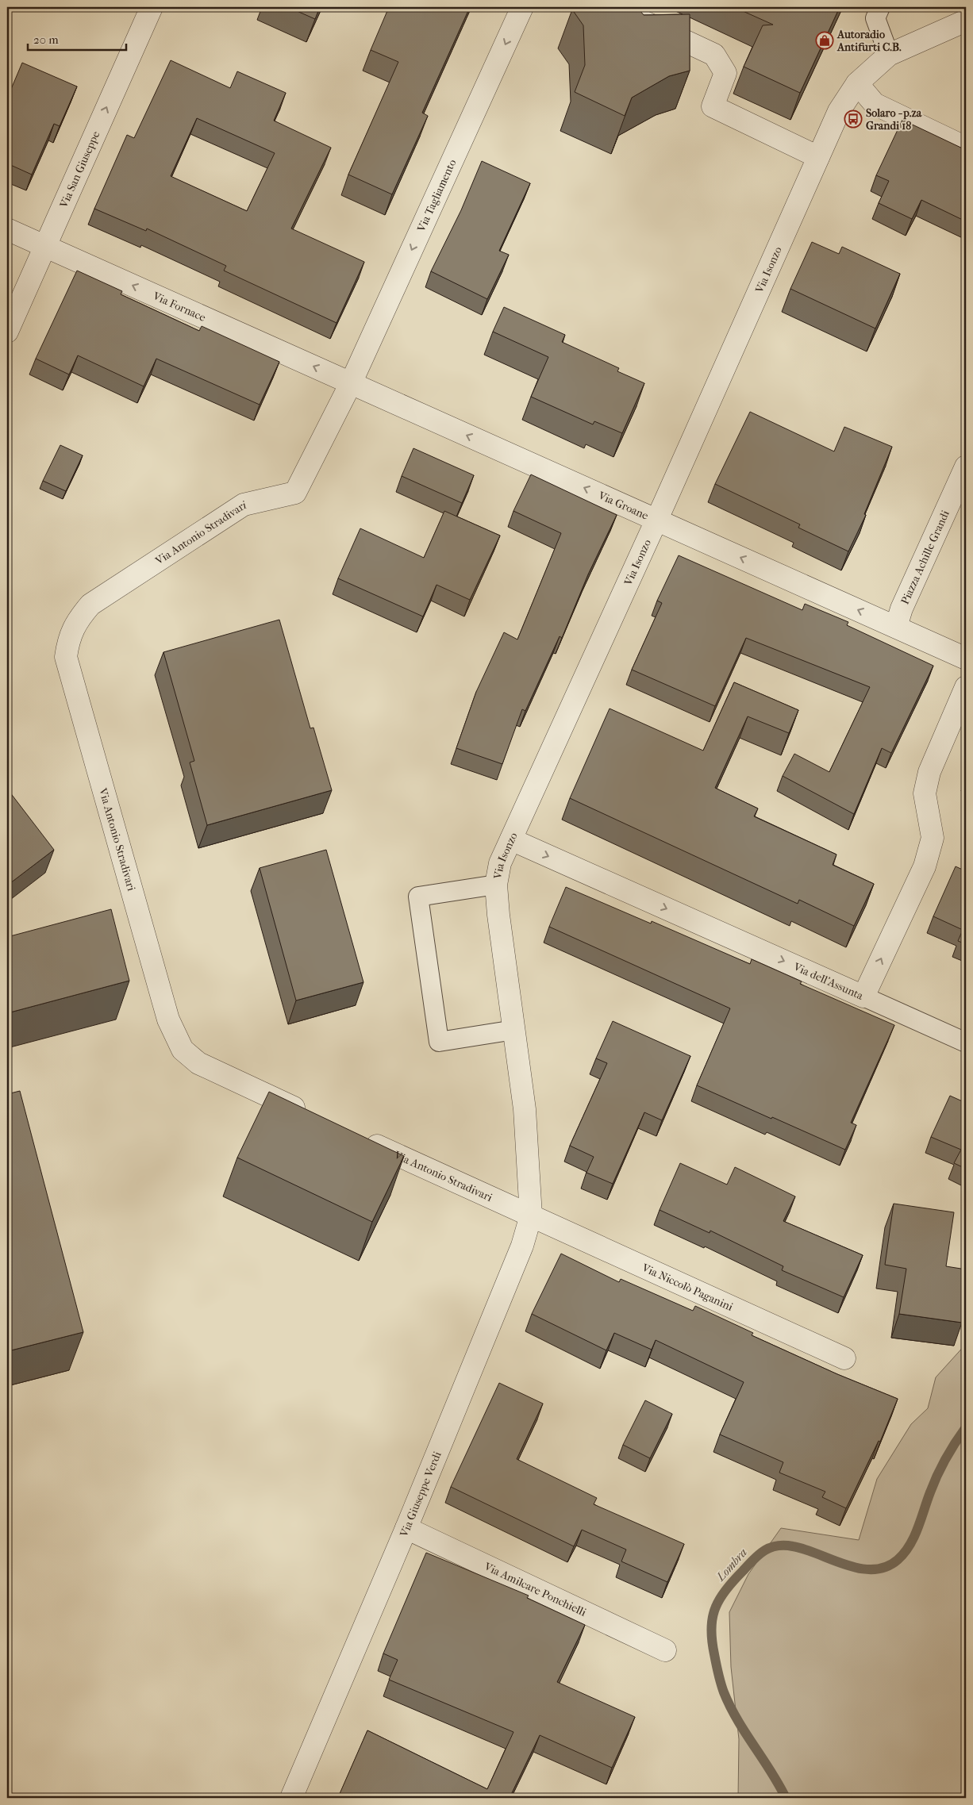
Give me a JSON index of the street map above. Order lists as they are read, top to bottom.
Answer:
{
  "streets": {
    "street": [
      "Via San Giuseppe",
      "Via Tagliamento",
      "Via Isonzo",
      "Via Fornace",
      "Via Groane",
      "Via Antonio Stradivari",
      "Piazza Achille Grandi",
      "Via dell'Assunta",
      "Via Niccolò Paganini",
      "Via Giuseppe Verdi",
      "Via Amilcare Ponchielli"
    ]
  },
  "crossings": [
    ["Via San Giuseppe", "Via Fornace"],
    ["Via Tagliamento", "Via Fornace"],
    ["Via Tagliamento", "Via Groane"],
    ["Via Tagliamento", "Via Antonio Stradivari"],
    ["Via Isonzo", "Via Groane"],
    ["Via Isonzo", "Via dell'Assunta"],
    ["Via Isonzo", "Via Giuseppe Verdi"],
    ["Via Fornace", "Via Groane"],
    ["Via Fornace", "Via Antonio Stradivari"],
    ["Via Groane", "Via Antonio Stradivari"],
    ["Via Groane", "Piazza Achille Grandi"],
    ["Via Antonio Stradivari", "Via Niccolò Paganini"],
    ["Via Antonio Stradivari", "Via Giuseppe Verdi"],
    ["Via Niccolò Paganini", "Via Giuseppe Verdi"],
    ["Via Giuseppe Verdi", "Via Amilcare Ponchielli"]
  ],
  "one_way": [
    "Via San Giuseppe",
    "Via Tagliamento",
    "Via Fornace",
    "Via Groane"
  ],
  "water": ["Lombra"],
  "places": {
    "shop": ["Autoradio Antifurti C.B."],
    "bus stop": ["Solaro - p.za Grandi 18"]
  },
  "scale_bar": "20 m"
}
